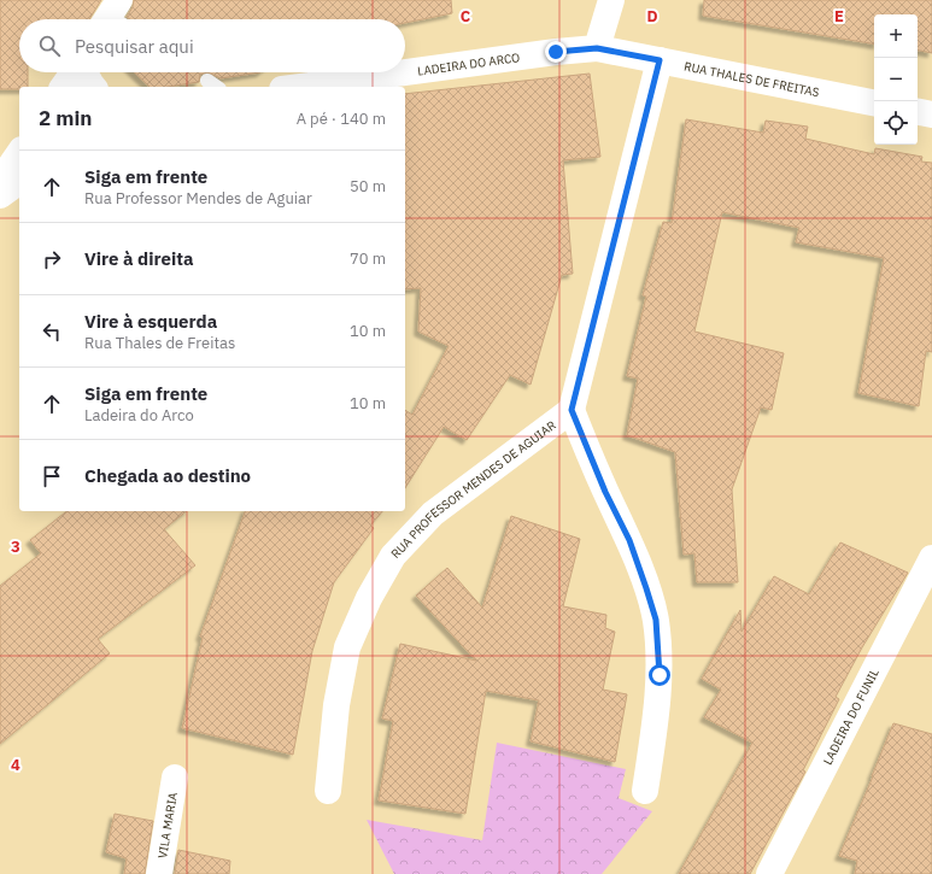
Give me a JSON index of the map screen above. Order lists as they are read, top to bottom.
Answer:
{
  "streets": {
    "street": [
      "LADEIRA DO ARCO",
      "RUA THALES DE FREITAS",
      "RUA PROFESSOR MENDES DE AGUIAR",
      "LADEIRA DO FUNIL",
      "VILA MARIA"
    ]
  },
  "crossings": [
    ["LADEIRA DO ARCO", "RUA THALES DE FREITAS"]
  ],
  "page": {
    "map_buttons": ["+", "−"],
    "search": "Pesquisar aqui",
    "heading": ["2 min", "A pé · 140 m"],
    "list": [
      ["Siga em frente", "Rua Professor Mendes de Aguiar", "50 m"],
      ["Vire à direita", "70 m"],
      ["Vire à esquerda", "Rua Thales de Freitas", "10 m"],
      ["Siga em frente", "Ladeira do Arco", "10 m"],
      "Chegada ao destino"
    ]
  },
  "grid": {
    "columns": ["C", "D", "E"],
    "rows": ["3", "4"]
  }
}
